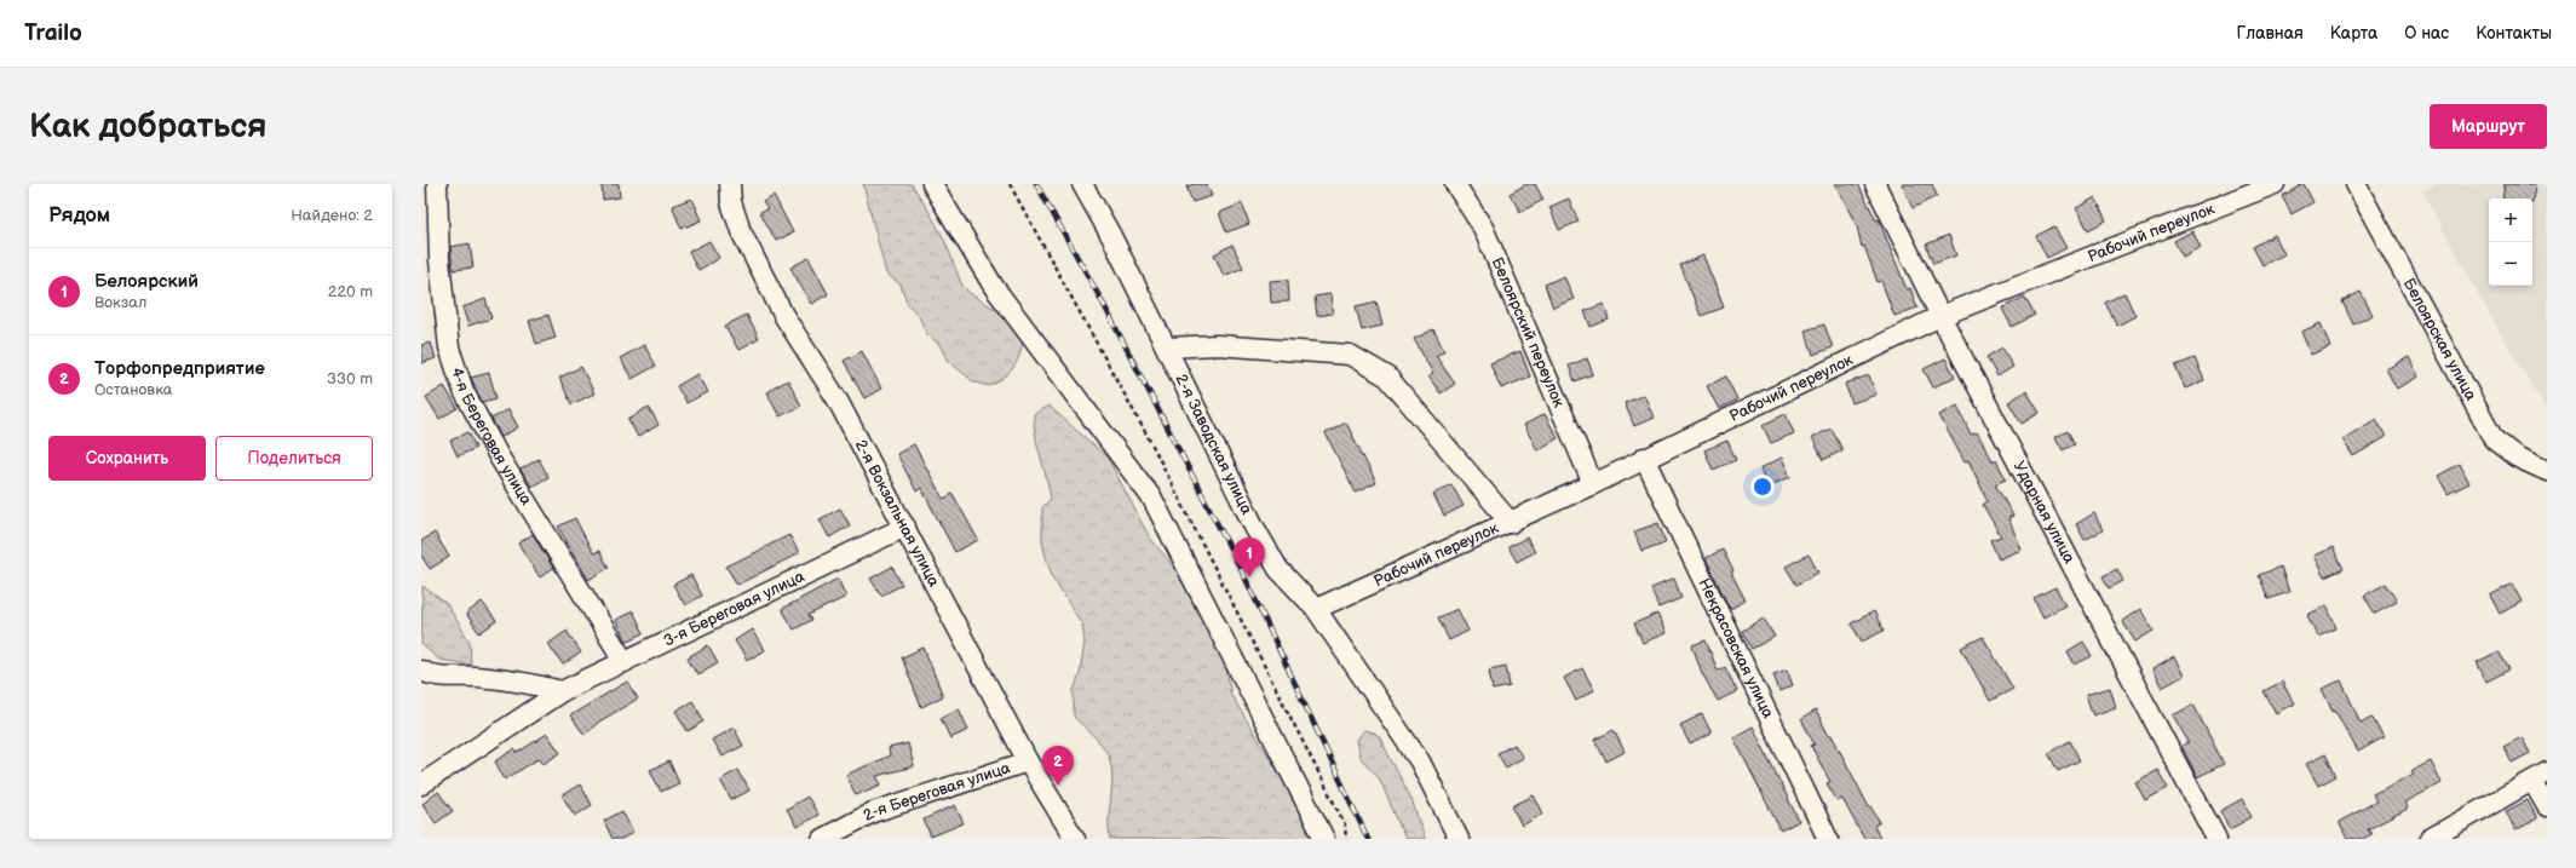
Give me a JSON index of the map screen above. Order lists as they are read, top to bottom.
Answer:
{
  "streets": {
    "street": [
      "Рабочий переулок",
      "Белоярский переулок",
      "Белоярская улица",
      "4-я Береговая улица",
      "2-я Заводская улица",
      "Ударная улица",
      "2-я Вокзальная улица",
      "3-я Береговая улица",
      "Некрасовская улица",
      "2-я Береговая улица"
    ]
  },
  "crossings": [
    ["Рабочий переулок", "Белоярский переулок"],
    ["Рабочий переулок", "2-я Заводская улица"],
    ["Рабочий переулок", "Ударная улица"],
    ["Рабочий переулок", "Некрасовская улица"],
    ["4-я Береговая улица", "3-я Береговая улица"],
    ["2-я Вокзальная улица", "3-я Береговая улица"],
    ["2-я Вокзальная улица", "2-я Береговая улица"]
  ],
  "page": {
    "header": "Trailo",
    "nav": [
      "Главная",
      "Карта",
      "О нас",
      "Контакты"
    ],
    "buttons": [
      "Маршрут",
      ["Сохранить", "Поделиться"]
    ],
    "title": "Как добраться",
    "heading": ["Рядом", "Найдено: 2"],
    "map_buttons": ["+", "−"],
    "list": [
      {
        "mark": "1",
        "name": "Белоярский",
        "note": "Вокзал",
        "value": "220 m"
      },
      {
        "mark": "2",
        "name": "Торфопредприятие",
        "note": "Остановка",
        "value": "330 m"
      }
    ],
    "pins": ["1", "2"]
  }
}
